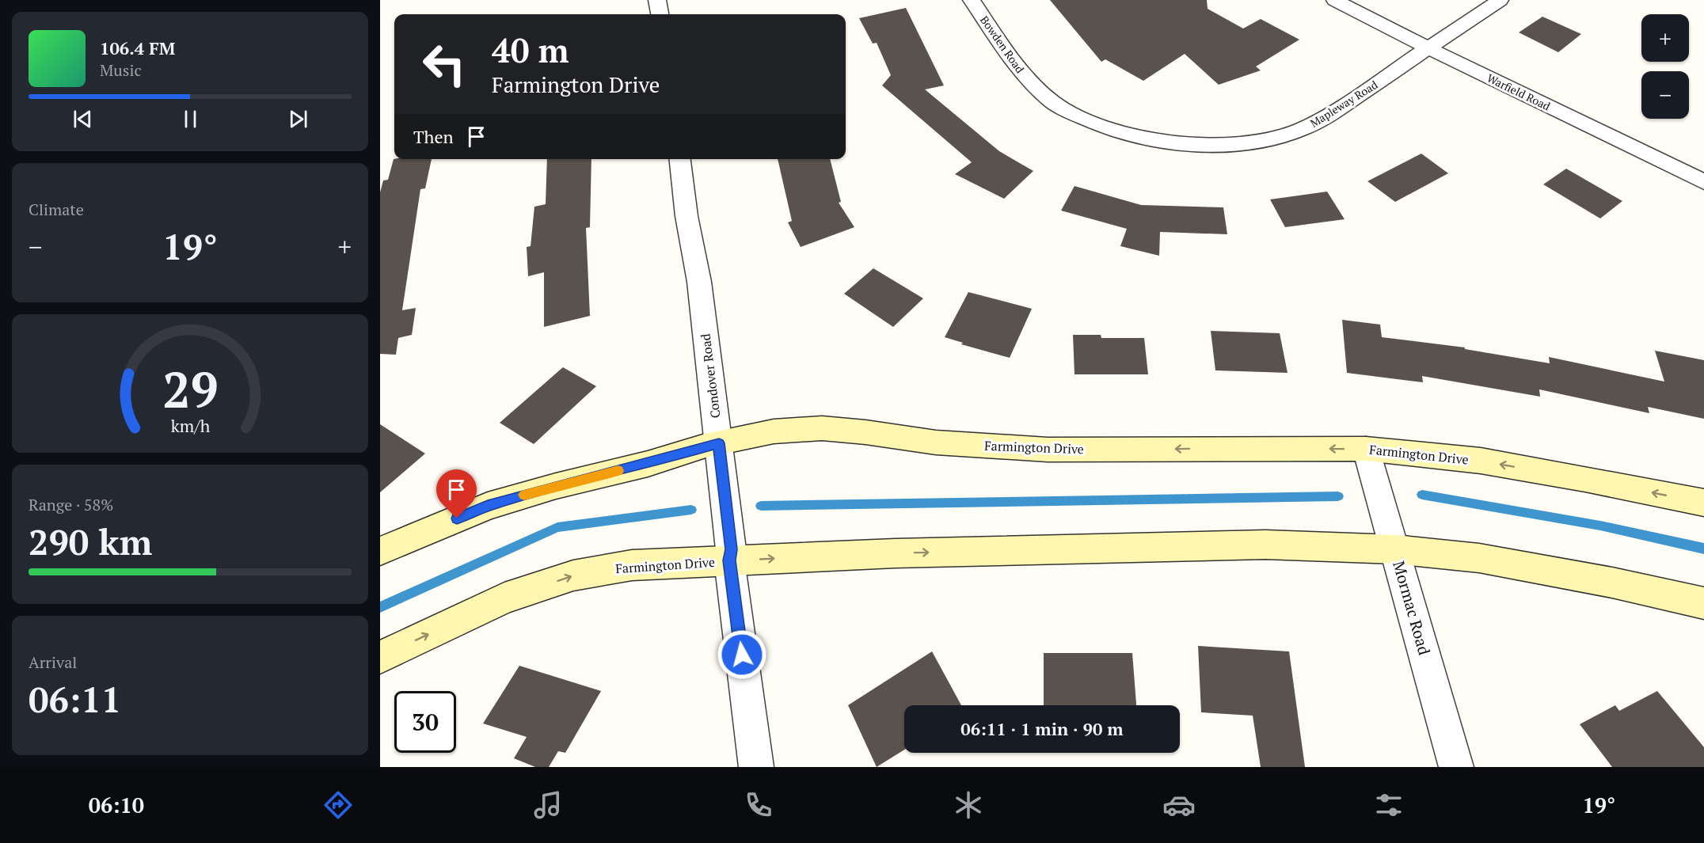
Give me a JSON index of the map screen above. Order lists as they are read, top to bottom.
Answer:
{
  "streets": {
    "street": [
      "Bowden Road",
      "Warfield Road",
      "Mapleway Road",
      "Condover Road",
      "Farmington Drive",
      "Mormac Road"
    ]
  },
  "crossings": [
    ["Bowden Road", "Mapleway Road"],
    ["Warfield Road", "Mapleway Road"],
    ["Condover Road", "Farmington Drive"],
    ["Farmington Drive", "Mormac Road"]
  ],
  "page": {
    "map_buttons": ["+", "−"],
    "turn": ["40 m", "Farmington Drive"],
    "song": ["106.4 FM", "Music"],
    "then": "Then",
    "tile": [
      "Climate",
      ["Range · 58%", "290 km"],
      ["Arrival", "06:11"]
    ],
    "heat": ["−", "19°", "+"],
    "limit": "30",
    "trip": "06:11 · 1 min · 90 m",
    "tabs": ["06:10", "19°"],
    "gauge": ["29", "km/h"]
  }
}
